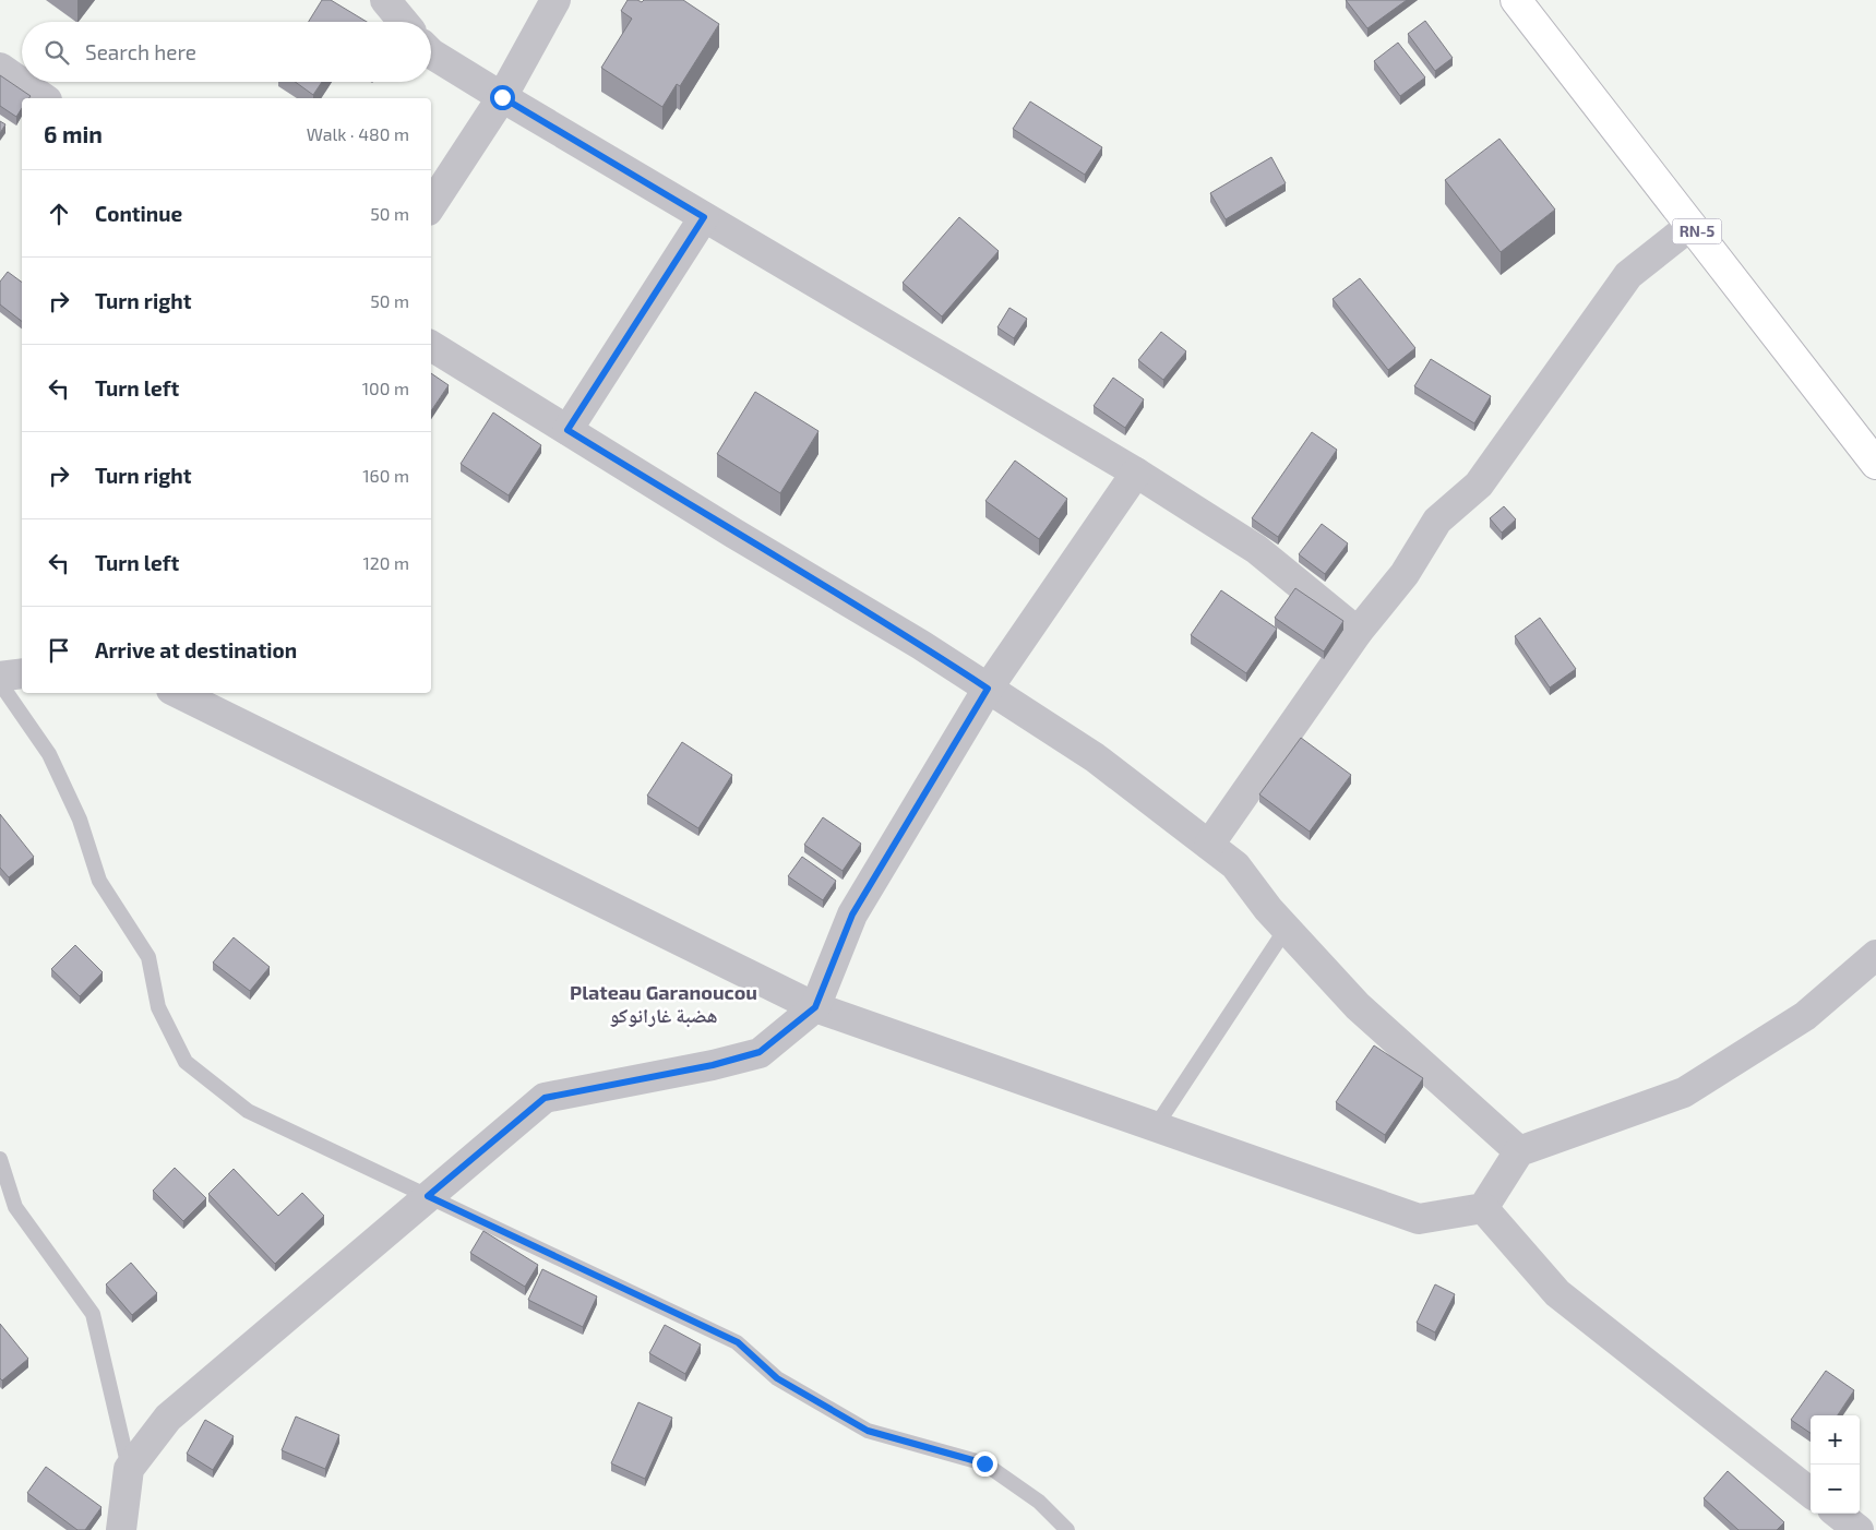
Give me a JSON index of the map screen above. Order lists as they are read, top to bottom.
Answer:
{
  "streets": {
    "main road": ["RN-5"]
  },
  "districts": ["Plateau Garanoucou هضبة غارانوكو"],
  "page": {
    "search": "Search here",
    "heading": ["6 min", "Walk · 480 m"],
    "list": [
      ["Continue", "50 m"],
      ["Turn right", "50 m"],
      ["Turn left", "100 m"],
      ["Turn right", "160 m"],
      ["Turn left", "120 m"],
      "Arrive at destination"
    ],
    "map_buttons": ["+", "−"]
  }
}
